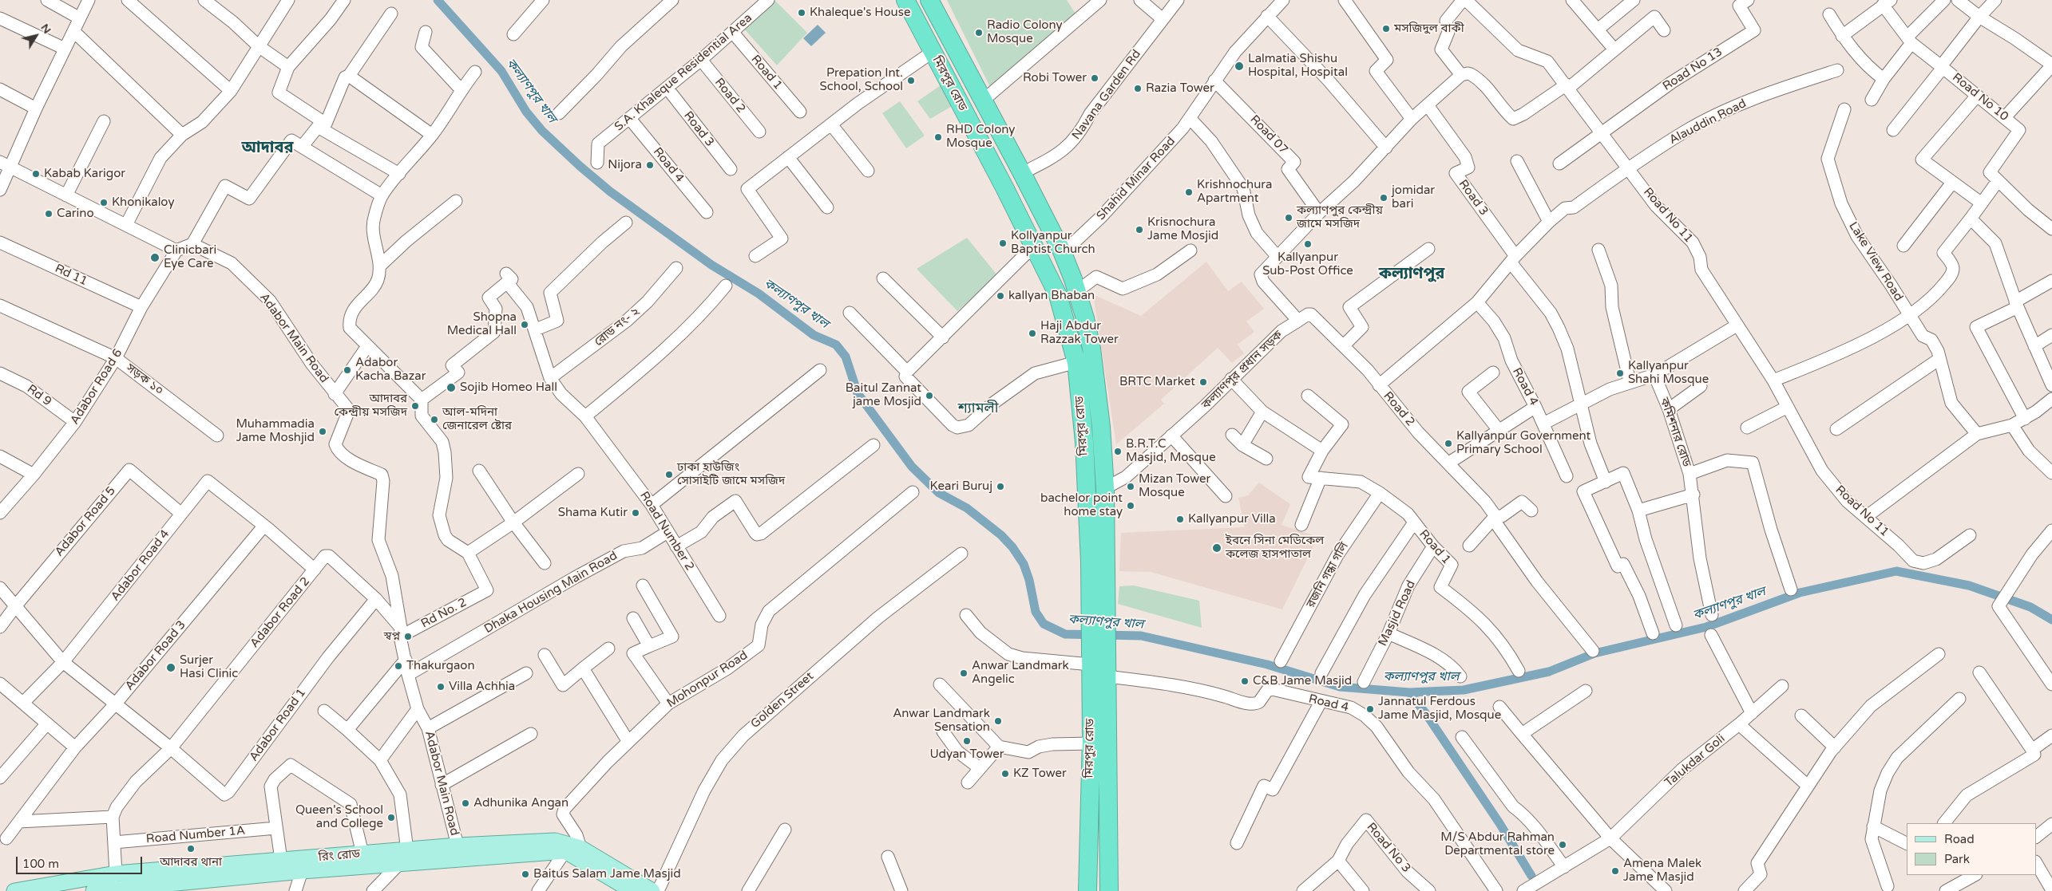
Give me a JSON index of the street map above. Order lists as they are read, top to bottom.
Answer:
{
  "streets": {
    "highway": ["মিরপুর রোড"],
    "main road": ["রিং রোড"],
    "street": [
      "Road No 13",
      "S.A. Khaleque Residential Area",
      "Road 1",
      "Navana Garden Rd",
      "Road 2",
      "Road No 10",
      "Alauddin Road",
      "Road 3",
      "Road 07",
      "Road 4",
      "Shahid Minar Road",
      "Road No 11",
      "Lake View Road",
      "Rd 11",
      "রোড নং- ২",
      "Adabor Main Road",
      "কল্যাণপুর প্রধান সড়ক",
      "সড়ক ১০",
      "Adabor Road 6",
      "Rd 9",
      "কমিশনার রোড",
      "Adabor Road 5",
      "Road Number 2",
      "Adabor Road 4",
      "রজনি গন্ধা গলি",
      "Dhaka Housing Main Road",
      "Adabor Road 2",
      "Rd No. 2",
      "Masjid Road",
      "Adabor Road 3",
      "Mohonpur Road",
      "Golden Street",
      "Adabor Road 1",
      "Talukdar Goli",
      "Road Number 1A",
      "Road No 3"
    ]
  },
  "crossings": [
    ["Road No 13", "Road No 11"],
    ["S.A. Khaleque Residential Area", "Road 1"],
    ["S.A. Khaleque Residential Area", "Road 2"],
    ["S.A. Khaleque Residential Area", "Road 3"],
    ["S.A. Khaleque Residential Area", "Road 4"],
    ["Road 1", "রজনি গন্ধা গলি"],
    ["Road 1", "Masjid Road"],
    ["মিরপুর রোড", "Navana Garden Rd"],
    ["মিরপুর রোড", "Road 4"],
    ["মিরপুর রোড", "Shahid Minar Road"],
    ["মিরপুর রোড", "কল্যাণপুর প্রধান সড়ক"],
    ["Road 2", "কল্যাণপুর প্রধান সড়ক"],
    ["Alauddin Road", "Road No 11"],
    ["Road 07", "Shahid Minar Road"],
    ["Rd 11", "Adabor Road 6"],
    ["রোড নং- ২", "Road Number 2"],
    ["Adabor Main Road", "Dhaka Housing Main Road"],
    ["Adabor Main Road", "Adabor Road 2"],
    ["Adabor Main Road", "Rd No. 2"],
    ["Adabor Main Road", "রিং রোড"],
    ["সড়ক ১০", "Adabor Road 6"],
    ["Adabor Road 6", "Rd 9"],
    ["Adabor Road 5", "Adabor Road 4"],
    ["Road Number 2", "Dhaka Housing Main Road"],
    ["Adabor Road 4", "Adabor Road 3"],
    ["Adabor Road 2", "Rd No. 2"],
    ["Adabor Road 2", "Adabor Road 1"],
    ["Mohonpur Road", "রিং রোড"]
  ],
  "districts": ["আদাবর", "কল্যাণপুর", "শ্যামলী"],
  "water": ["কল্যাণপুর খাল"],
  "places": [
    "Khaleque's House",
    "মসজিদুল বাকী",
    "Radio Colony Mosque",
    "Lalmatia Shishu Hospital, Hospital",
    "Robi Tower",
    "Prepation Int. School, School",
    "Razia Tower",
    "RHD Colony Mosque",
    "Nijora",
    "Kabab Karigor",
    "Krishnochura Apartment",
    "jomidar bari",
    "Khonikaloy",
    "Carino",
    "কল্যাণপুর কেন্দ্রীয় জামে মসজিদ",
    "Krisnochura Jame Mosjid",
    "Kollyanpur Baptist Church",
    "Kallyanpur Sub-Post Office",
    "Clinicbari Eye Care",
    "kallyan Bhaban",
    "Shopna Medical Hall",
    "Haji Abdur Razzak Tower",
    "Adabor Kacha Bazar",
    "Kallyanpur Shahi Mosque",
    "BRTC Market",
    "Sojib Homeo Hall",
    "Baitul Zannat jame Mosjid",
    "আদাবর কেন্দ্রীয় মসজিদ",
    "আল-মদিনা জেনারেল ষ্টোর",
    "Muhammadia Jame Moshjid",
    "Kallyanpur Government Primary School",
    "B.R.T.C Masjid, Mosque",
    "ঢাকা হাউজিং সোসাইটি জামে মসজিদ",
    "Keari Buruj",
    "Mizan Tower Mosque",
    "bachelor point home stay",
    "Shama Kutir",
    "Kallyanpur Villa",
    "ইবনে সিনা মেডিকেল কলেজ হাসপাতাল",
    "স্বপ্ন",
    "Thakurgaon",
    "Surjer Hasi Clinic",
    "Anwar Landmark Angelic",
    "C&B Jame Masjid",
    "Villa Achhia",
    "Jannatul Ferdous Jame Masjid, Mosque",
    "Anwar Landmark Sensation",
    "Udyan Tower",
    "KZ Tower",
    "Adhunika Angan",
    "Queen's School and College",
    "M/S Abdur Rahman Departmental store",
    "আদাবর থানা",
    "Amena Malek Jame Masjid",
    "Baitus Salam Jame Masjid"
  ],
  "legend": ["Road", "Park"],
  "scale_bar": "100 m",
  "north": "top right"
}
